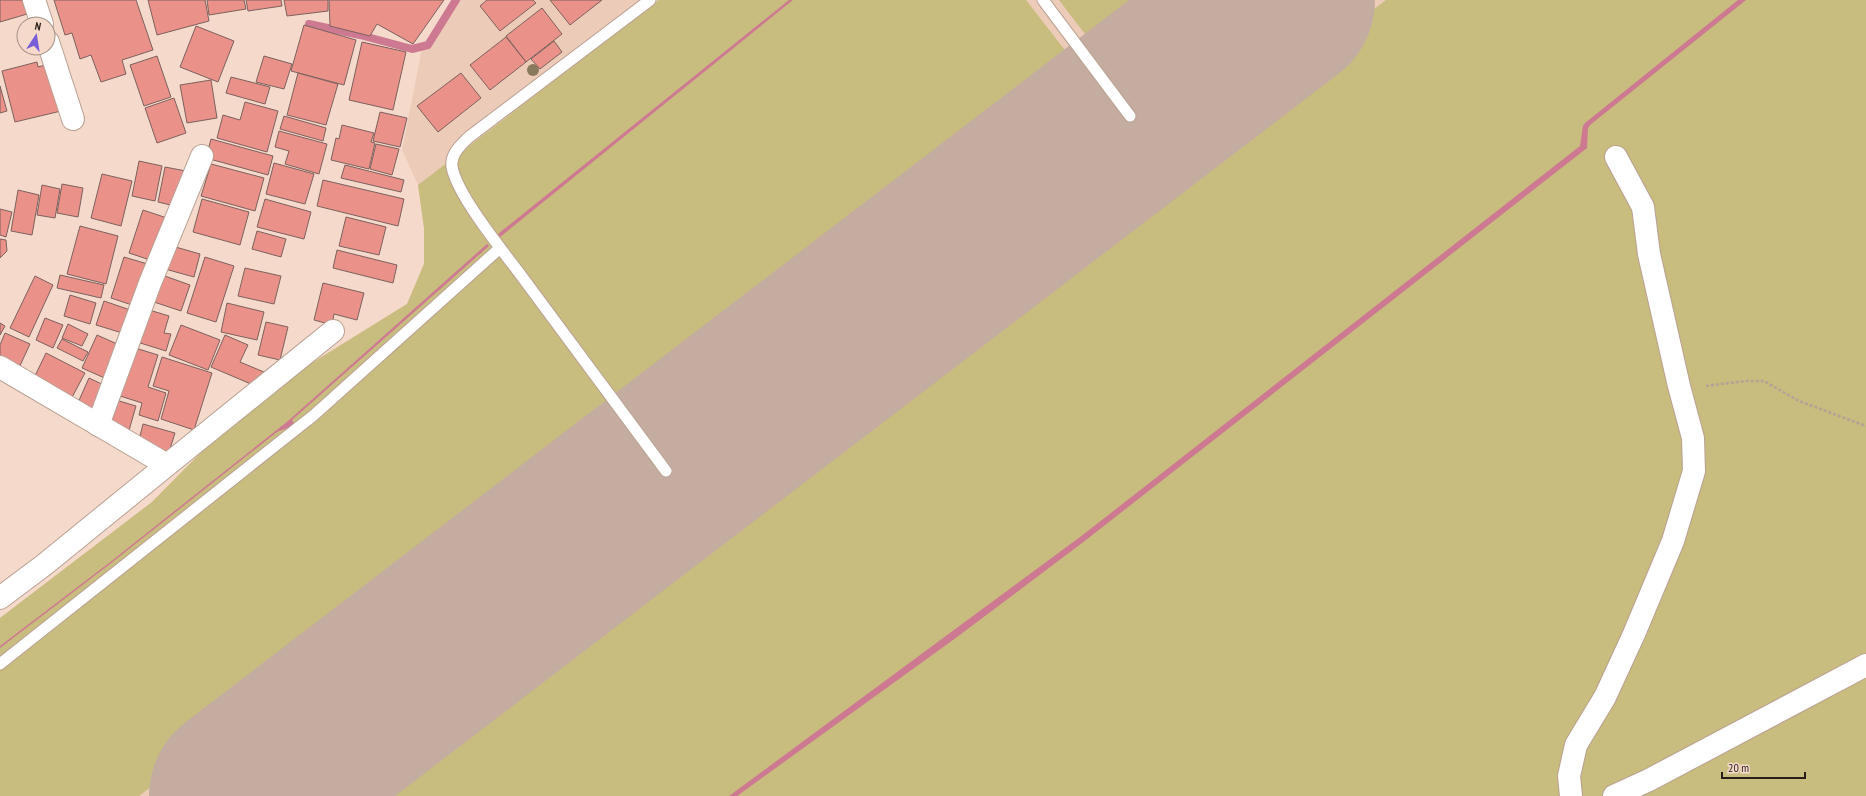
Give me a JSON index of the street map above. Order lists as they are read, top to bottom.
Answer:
{
  "scale_bar": "20 m",
  "north": "top"
}
